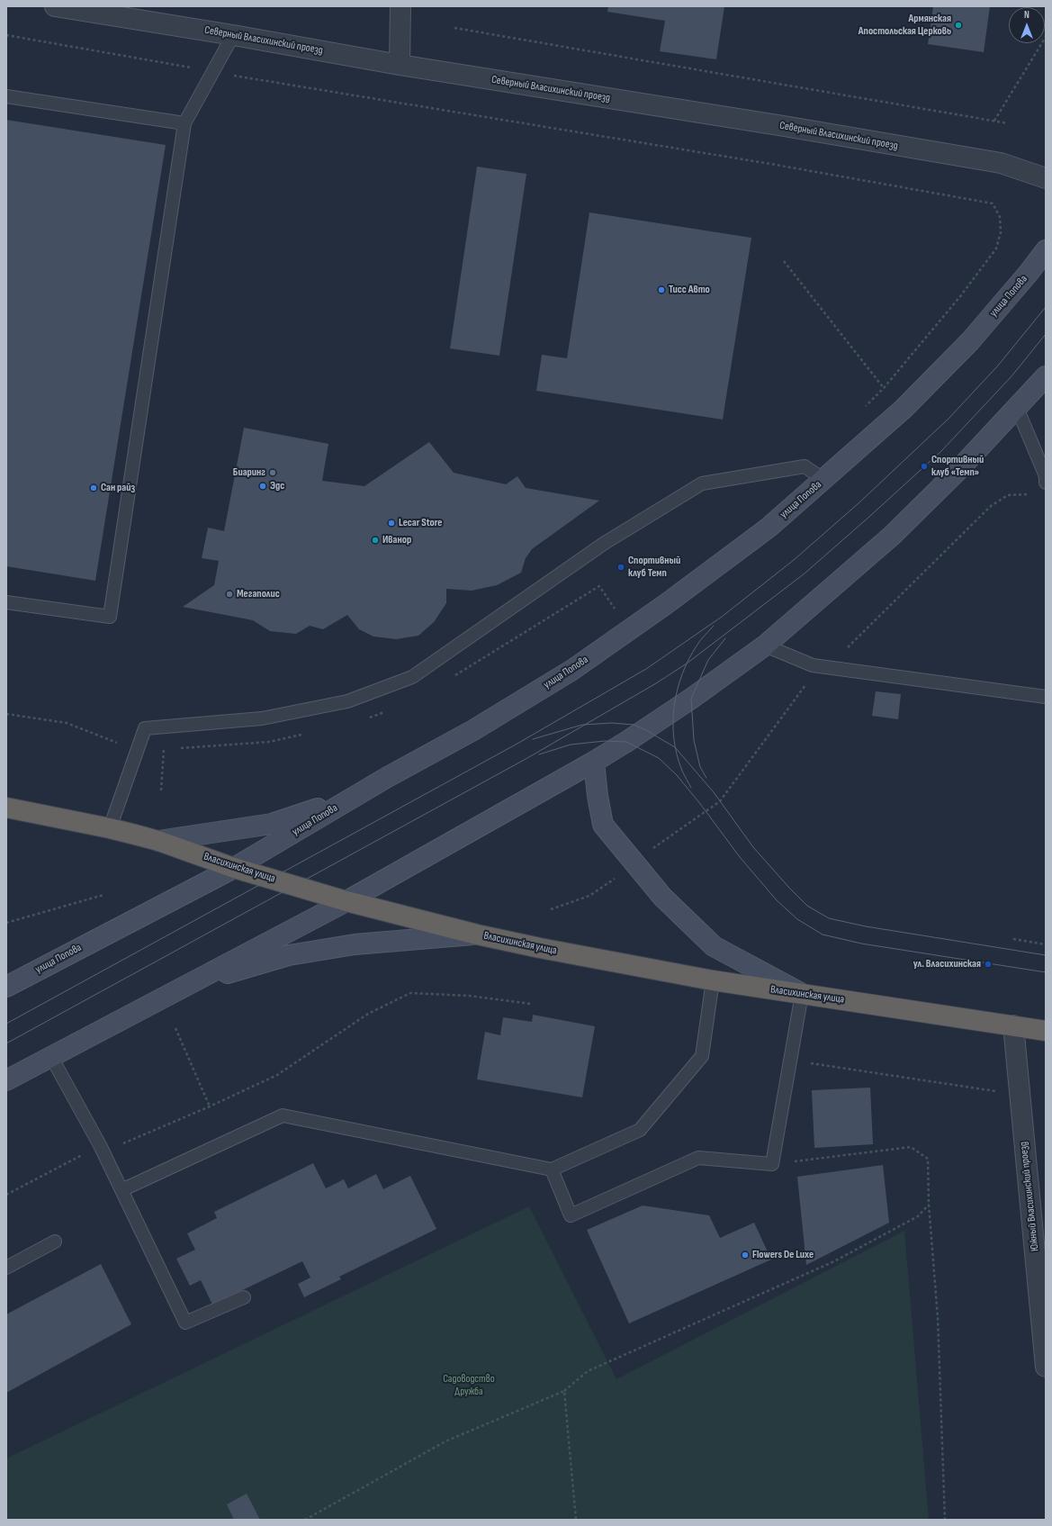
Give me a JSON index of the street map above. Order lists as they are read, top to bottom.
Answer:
{
  "streets": {
    "highway": ["Власихинская улица"],
    "main road": ["улица Попова"],
    "street": ["Северный Власихинский проезд", "Южный Власихинский проезд"]
  },
  "crossings": [
    ["улица Попова", "Власихинская улица"],
    ["Власихинская улица", "Южный Власихинский проезд"]
  ],
  "parks": ["Садоводство Дружба"],
  "places": [
    "Армянская Апостольская Церковь",
    "Тисс Авто",
    "Спортивный клуб «Темп»",
    "Биаринг",
    "Эдс",
    "Сан райз",
    "Lecar Store",
    "Иванор",
    "Спортивный клуб Темп",
    "Мегаполис",
    "ул. Власихинская",
    "Flowers De Luxe"
  ],
  "north": "top"
}
